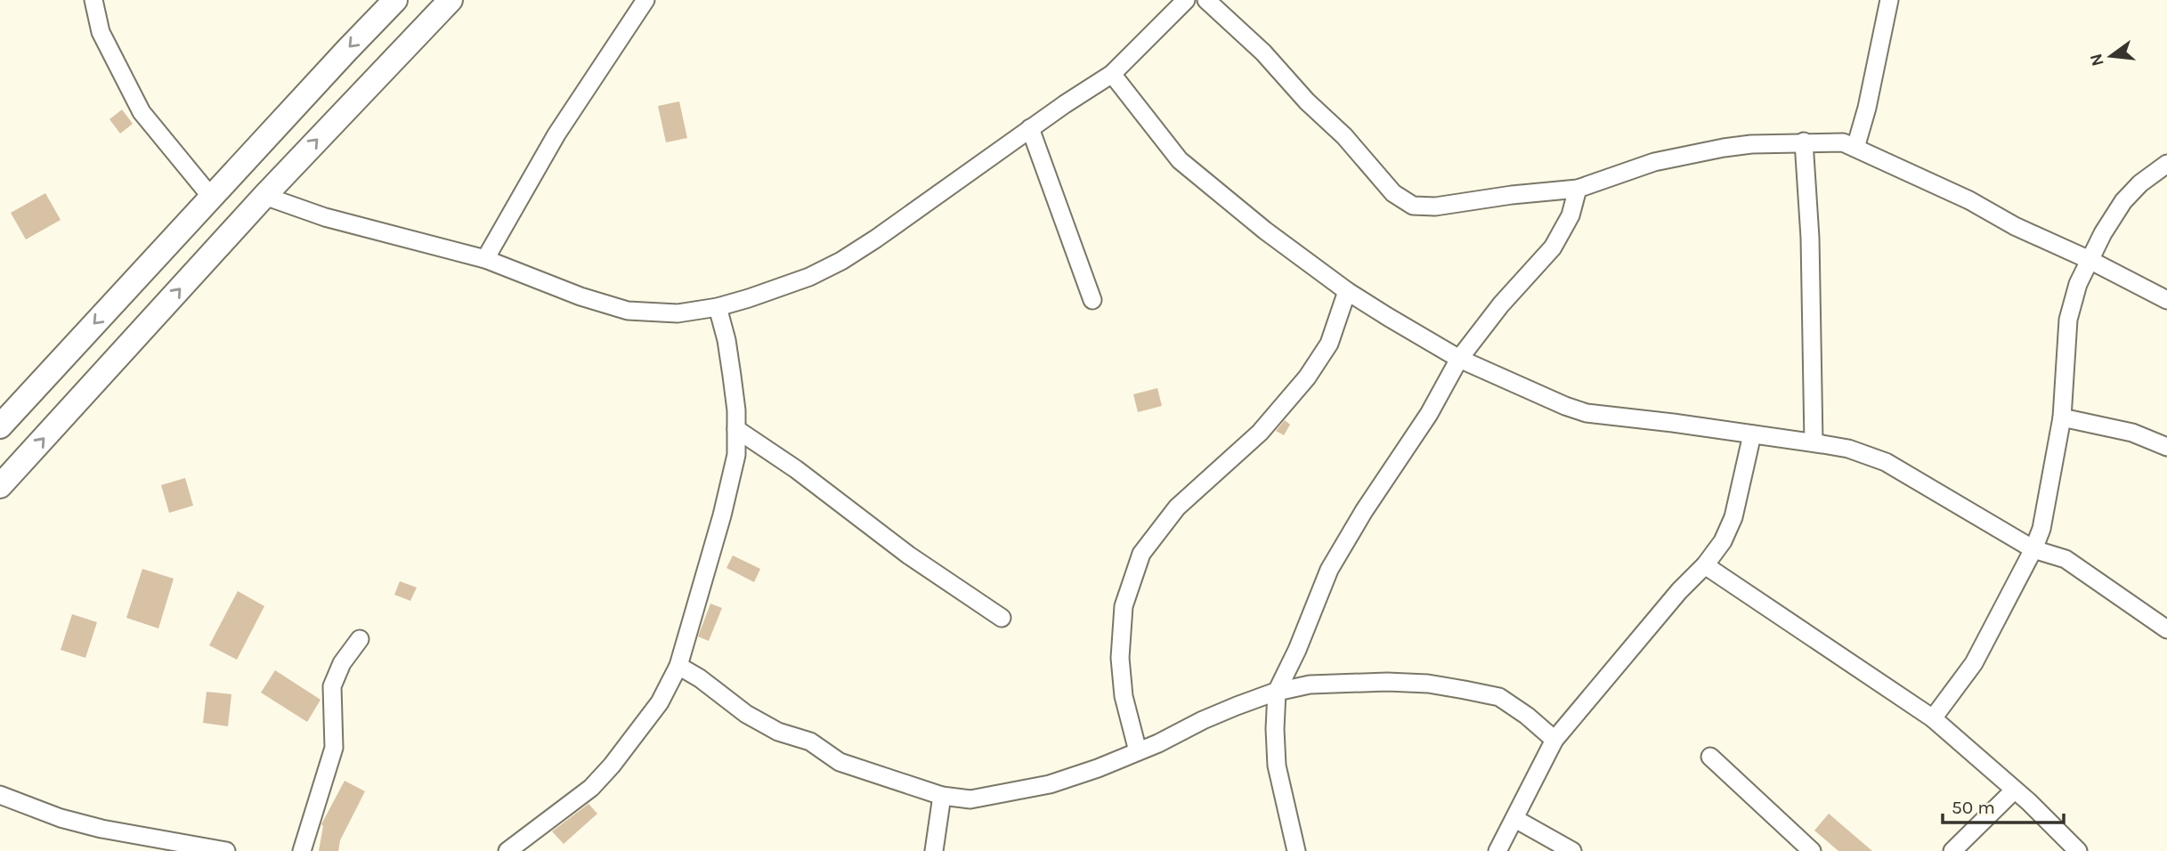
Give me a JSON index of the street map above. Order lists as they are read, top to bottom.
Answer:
{
  "scale_bar": "50 m",
  "north": "left"
}
